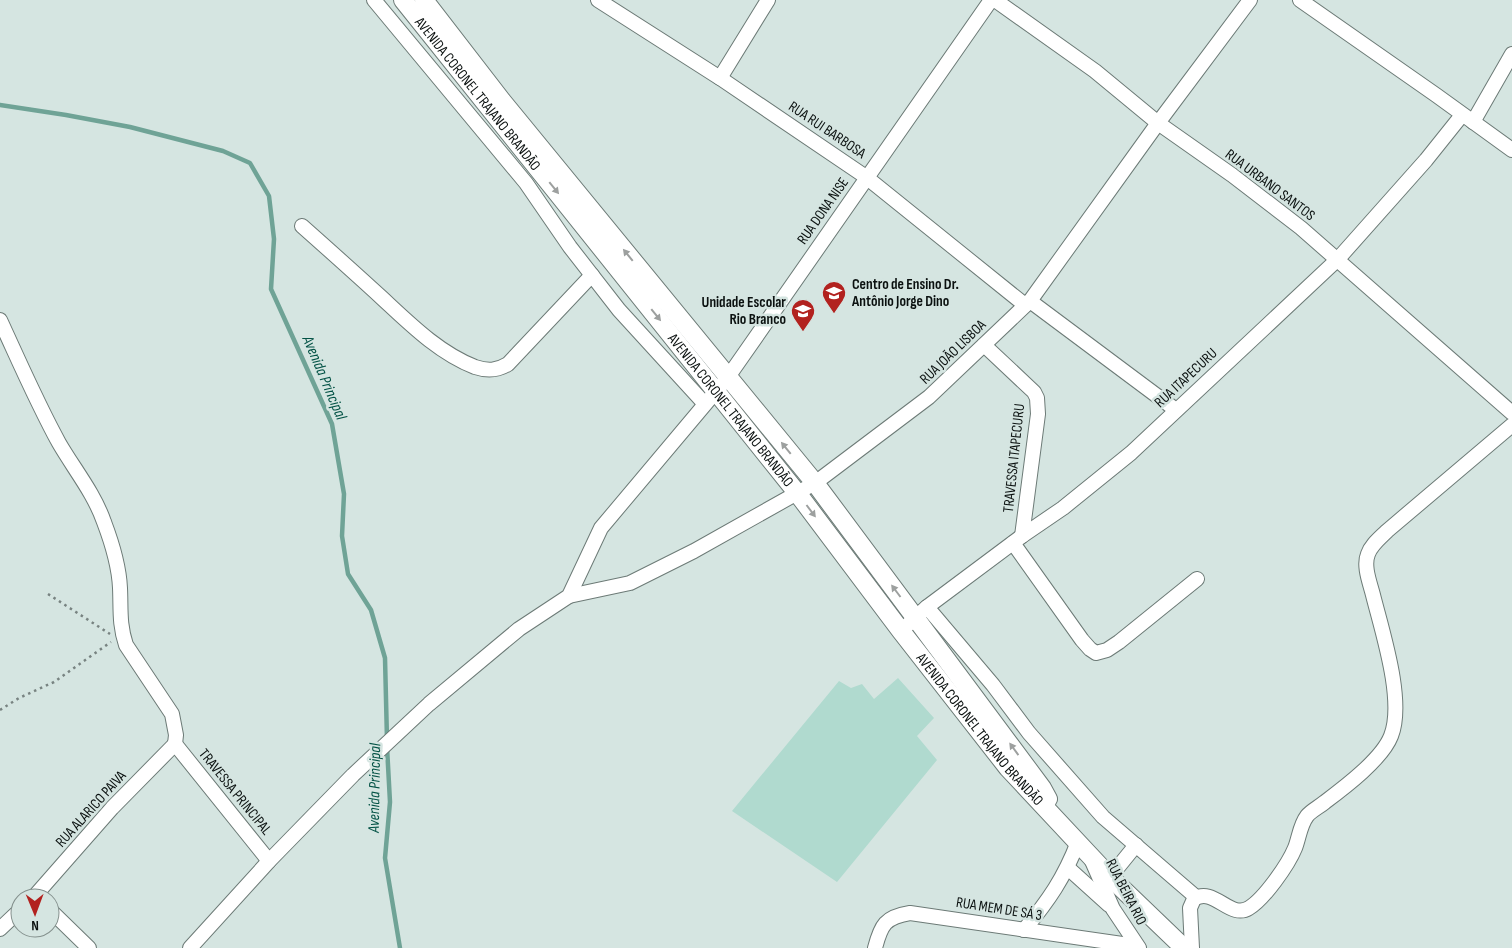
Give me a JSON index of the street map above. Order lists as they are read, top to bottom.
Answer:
{
  "streets": {
    "main road": ["AVENIDA CORONEL TRAJANO BRANDÃO"],
    "street": [
      "RUA RUI BARBOSA",
      "RUA URBANO SANTOS",
      "RUA DONA NISE",
      "RUA JOÃO LISBOA",
      "RUA ITAPECURU",
      "TRAVESSA ITAPECURU",
      "TRAVESSA PRINCIPAL",
      "RUA ALARICO PAIVA",
      "RUA BEIRA RIO",
      "RUA MEM DE SÁ 3"
    ]
  },
  "crossings": [
    ["AVENIDA CORONEL TRAJANO BRANDÃO", "RUA DONA NISE"],
    ["AVENIDA CORONEL TRAJANO BRANDÃO", "RUA JOÃO LISBOA"],
    ["AVENIDA CORONEL TRAJANO BRANDÃO", "RUA ITAPECURU"],
    ["AVENIDA CORONEL TRAJANO BRANDÃO", "RUA BEIRA RIO"],
    ["RUA RUI BARBOSA", "RUA DONA NISE"],
    ["RUA RUI BARBOSA", "RUA JOÃO LISBOA"],
    ["RUA RUI BARBOSA", "RUA ITAPECURU"],
    ["RUA URBANO SANTOS", "RUA JOÃO LISBOA"],
    ["RUA URBANO SANTOS", "RUA ITAPECURU"],
    ["RUA JOÃO LISBOA", "TRAVESSA ITAPECURU"],
    ["RUA ITAPECURU", "TRAVESSA ITAPECURU"],
    ["TRAVESSA PRINCIPAL", "RUA ALARICO PAIVA"],
    ["RUA BEIRA RIO", "RUA MEM DE SÁ 3"]
  ],
  "water": ["Avenida Principal"],
  "places": {
    "school or university": ["Centro de Ensino Dr. Antônio Jorge Dino", "Unidade Escolar Rio Branco"]
  },
  "north": "bottom"
}
